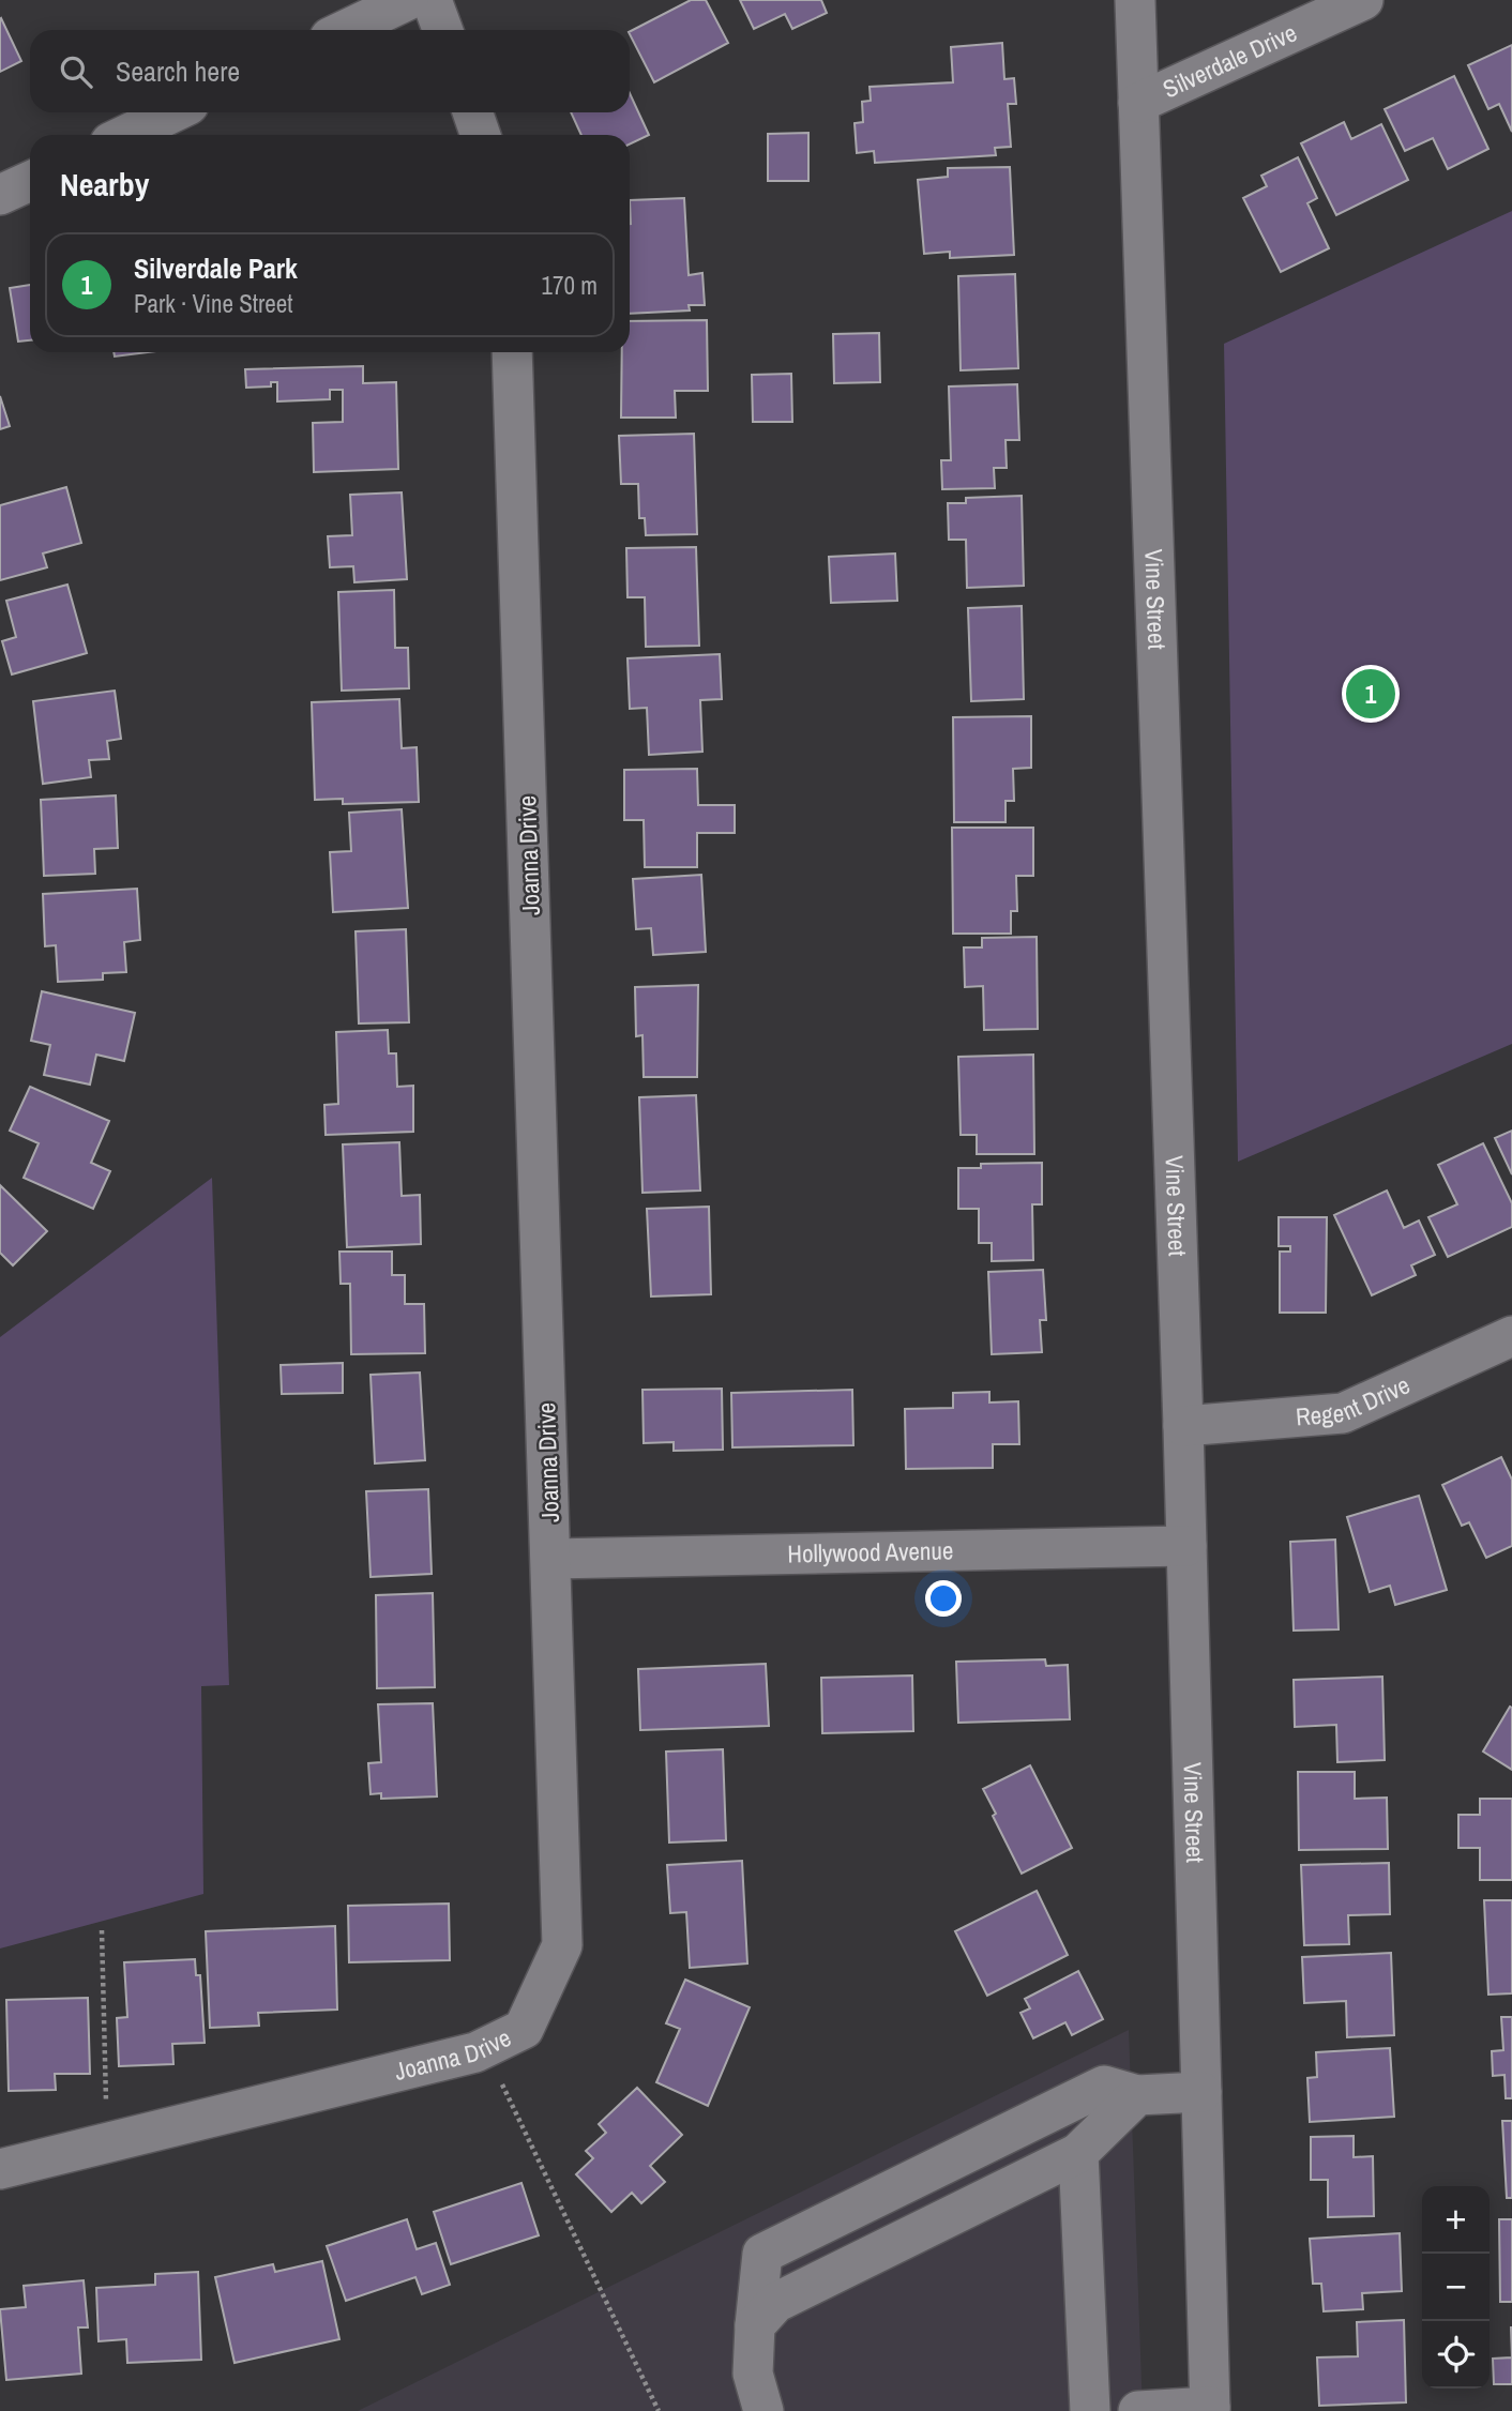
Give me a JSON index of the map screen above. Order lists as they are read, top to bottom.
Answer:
{
  "streets": {
    "street": [
      "Silverdale Drive",
      "Vine Street",
      "Joanna Drive",
      "Regent Drive",
      "Hollywood Avenue"
    ]
  },
  "crossings": [
    ["Silverdale Drive", "Vine Street"],
    ["Vine Street", "Regent Drive"],
    ["Vine Street", "Hollywood Avenue"],
    ["Joanna Drive", "Hollywood Avenue"]
  ],
  "page": {
    "search": "Search here",
    "heading": "Nearby",
    "list": [
      {
        "mark": "1",
        "name": "Silverdale Park",
        "note": "Park · Vine Street",
        "value": "170 m"
      }
    ],
    "pins": "1",
    "map_buttons": ["+", "−"]
  }
}
